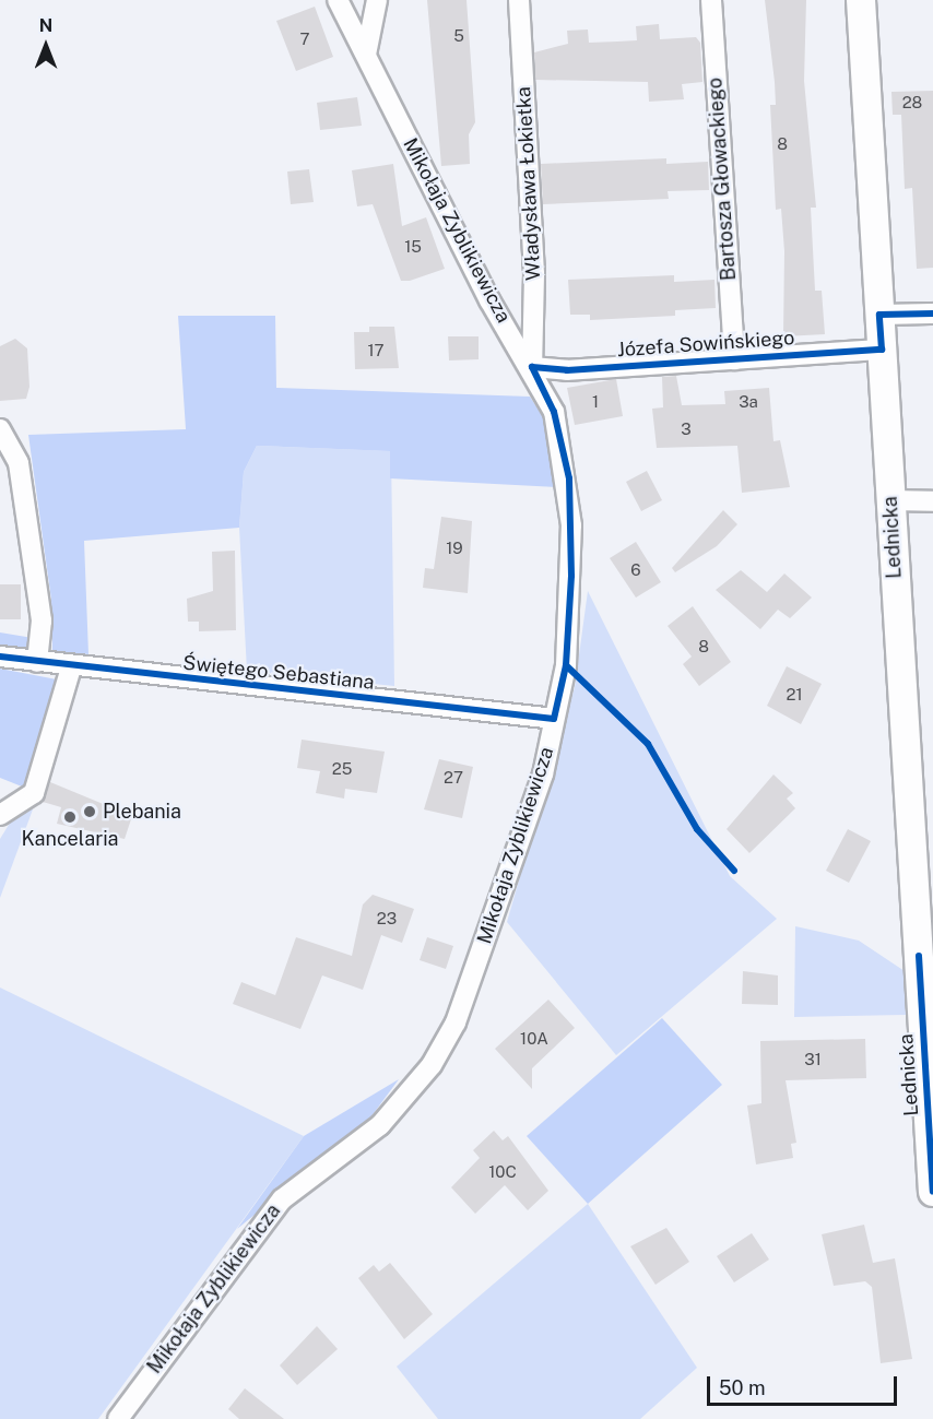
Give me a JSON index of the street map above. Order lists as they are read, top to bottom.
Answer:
{
  "streets": {
    "main road": ["Lednicka"],
    "street": [
      "Bartosza Głowackiego",
      "Władysława Łokietka",
      "Mikołaja Zyblikiewicza",
      "Józefa Sowińskiego",
      "Świętego Sebastiana"
    ]
  },
  "crossings": [
    ["Bartosza Głowackiego", "Józefa Sowińskiego"],
    ["Władysława Łokietka", "Mikołaja Zyblikiewicza"],
    ["Władysława Łokietka", "Józefa Sowińskiego"],
    ["Mikołaja Zyblikiewicza", "Józefa Sowińskiego"],
    ["Mikołaja Zyblikiewicza", "Świętego Sebastiana"],
    ["Józefa Sowińskiego", "Lednicka"]
  ],
  "places": ["Plebania", "Kancelaria"],
  "house_numbers": [
    "5",
    "7",
    "28",
    "8",
    "15",
    "17",
    "1",
    "3a",
    "3",
    "19",
    "6",
    "8",
    "21",
    "25",
    "27",
    "23",
    "10A",
    "31",
    "10C"
  ],
  "scale_bar": "50 m",
  "north": "top"
}
